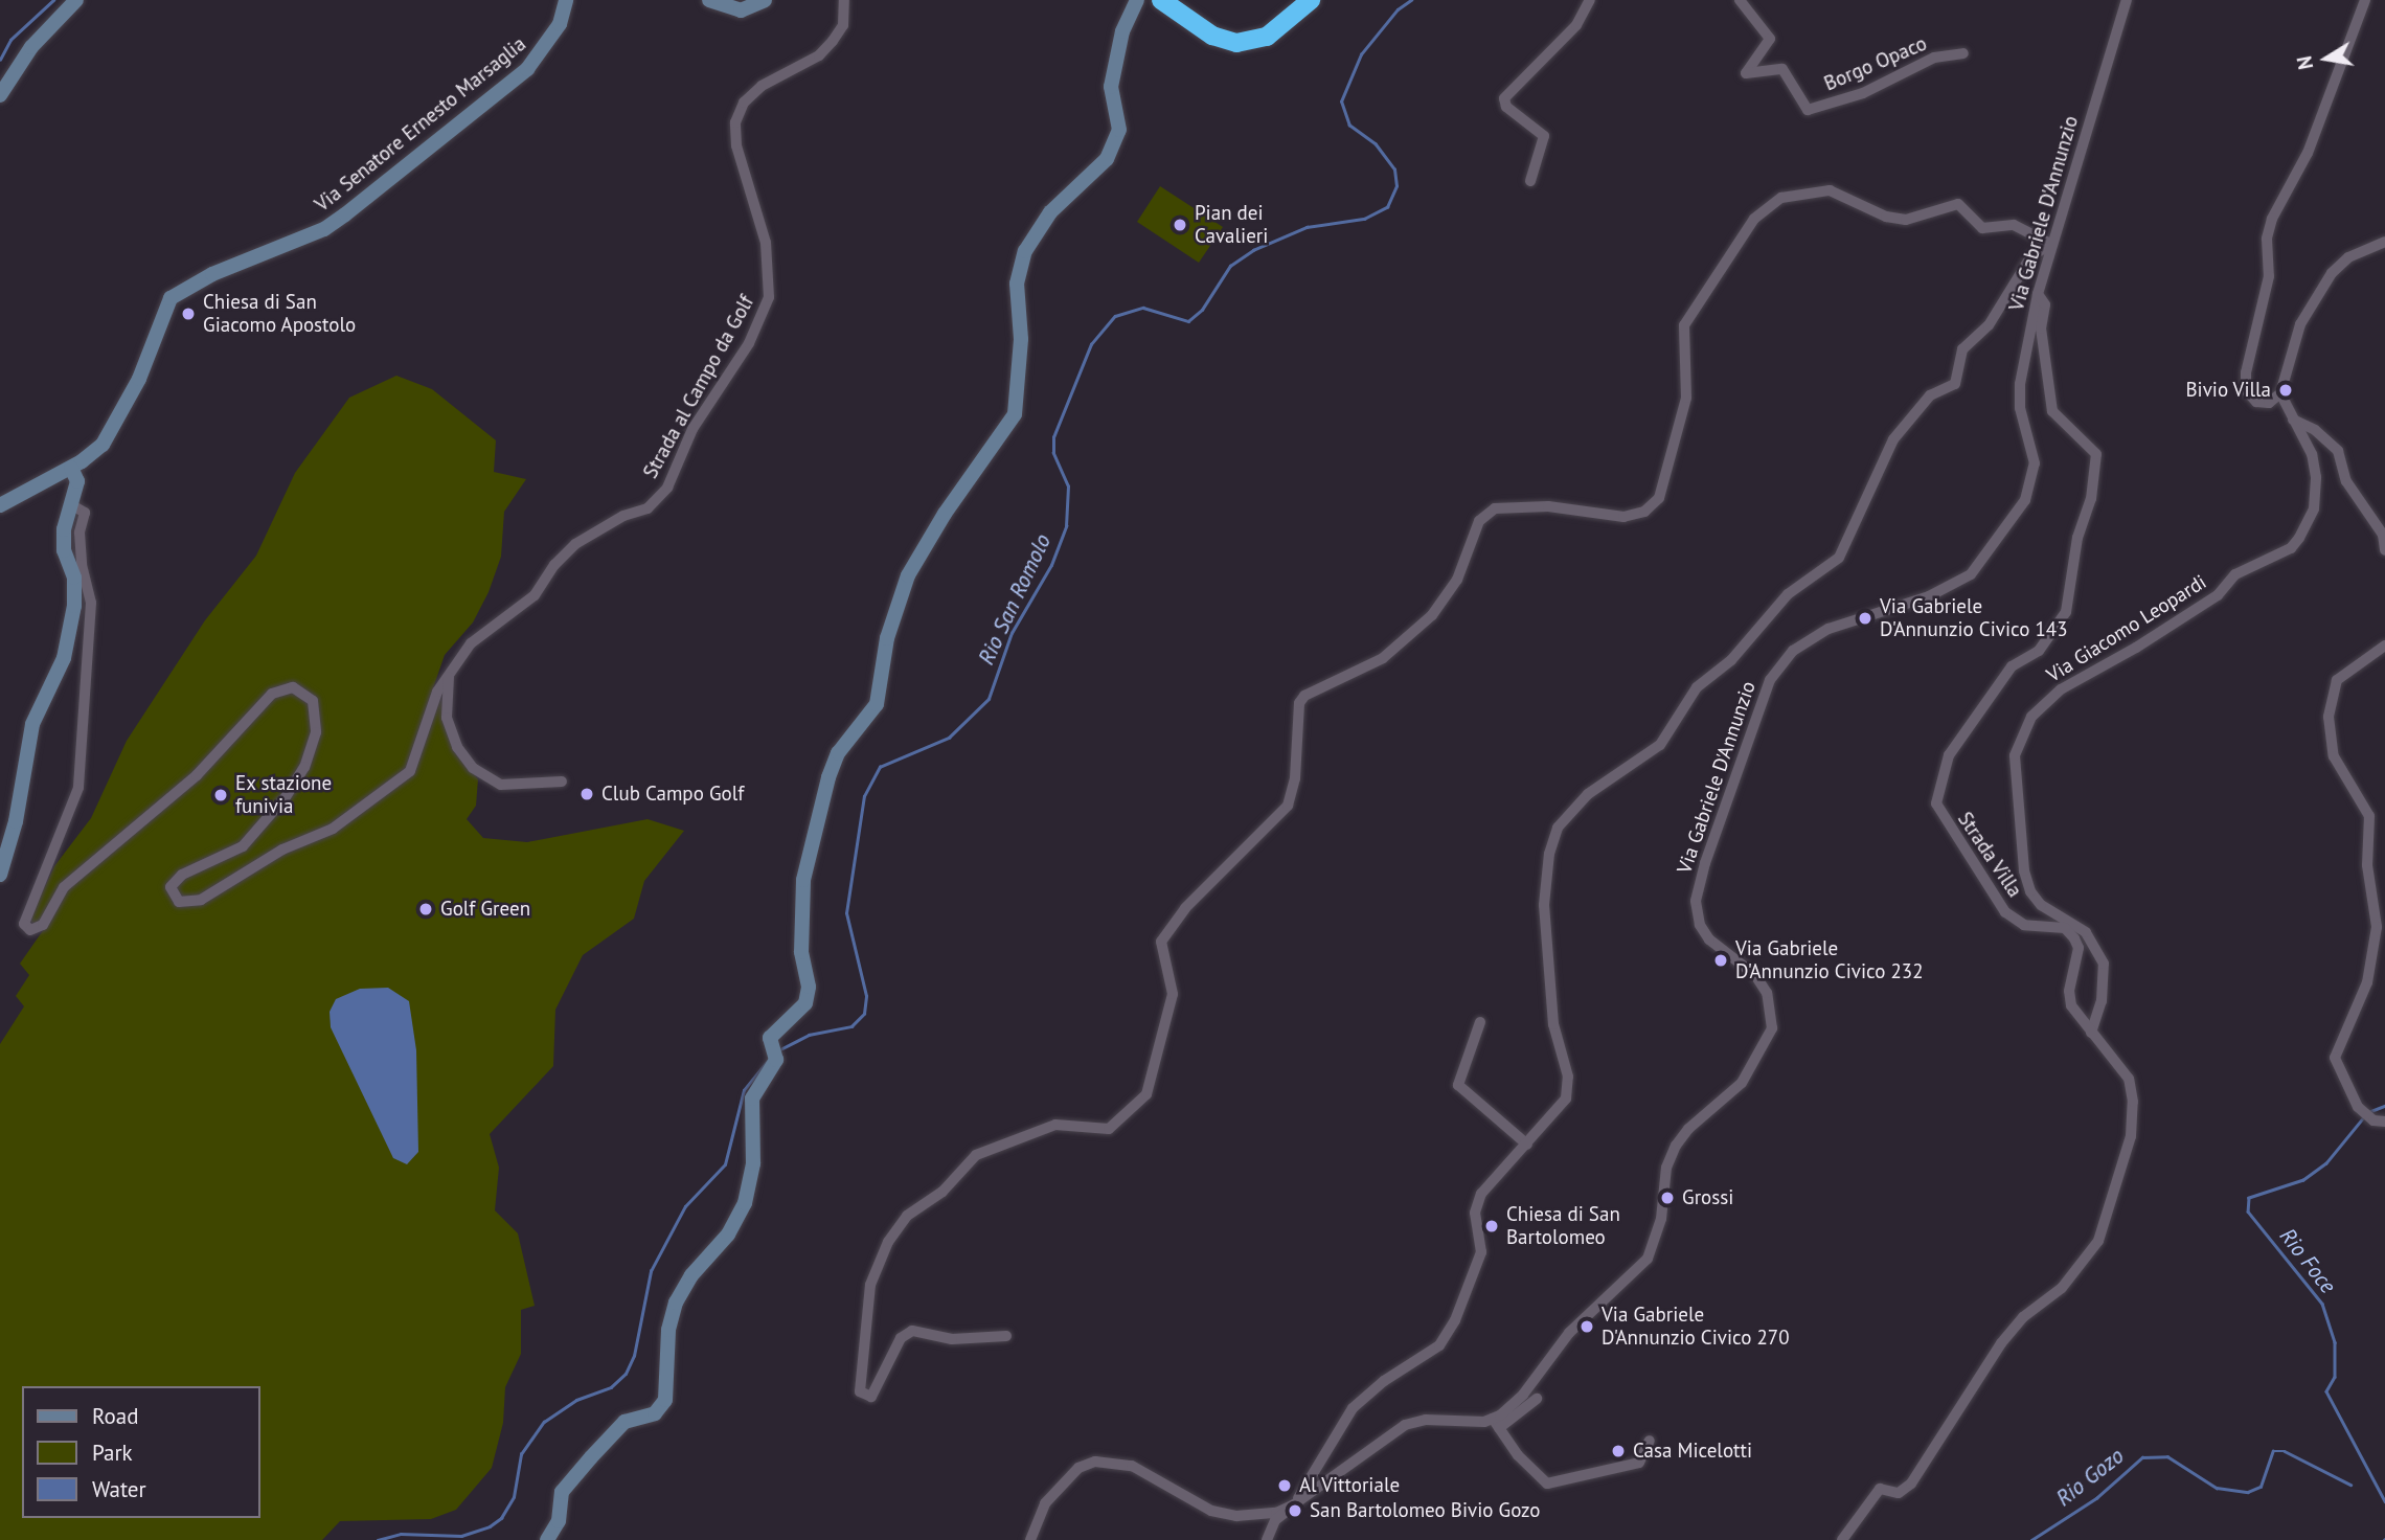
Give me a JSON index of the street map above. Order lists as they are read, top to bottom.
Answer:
{
  "streets": {
    "street": [
      "Borgo Opaco",
      "Via Senatore Ernesto Marsaglia",
      "Via Gabriele D'Annunzio",
      "Strada al Campo da Golf",
      "Via Giacomo Leopardi",
      "Strada Villa"
    ]
  },
  "crossings": [
    ["Via Gabriele D'Annunzio", "Strada Villa"],
    ["Via Giacomo Leopardi", "Strada Villa"]
  ],
  "water": ["Rio San Romolo", "Rio Foce", "Rio Gozo"],
  "places": [
    "Pian dei Cavalieri",
    "Chiesa di San Giacomo Apostolo",
    "Bivio Villa",
    "Via Gabriele D'Annunzio Civico 143",
    "Club Campo Golf",
    "Ex stazione funivia",
    "Golf Green",
    "Via Gabriele D'Annunzio Civico 232",
    "Grossi",
    "Chiesa di San Bartolomeo",
    "Via Gabriele D'Annunzio Civico 270",
    "Casa Micelotti",
    "Al Vittoriale",
    "San Bartolomeo Bivio Gozo"
  ],
  "legend": ["Road", "Park", "Water"],
  "north": "left"
}
